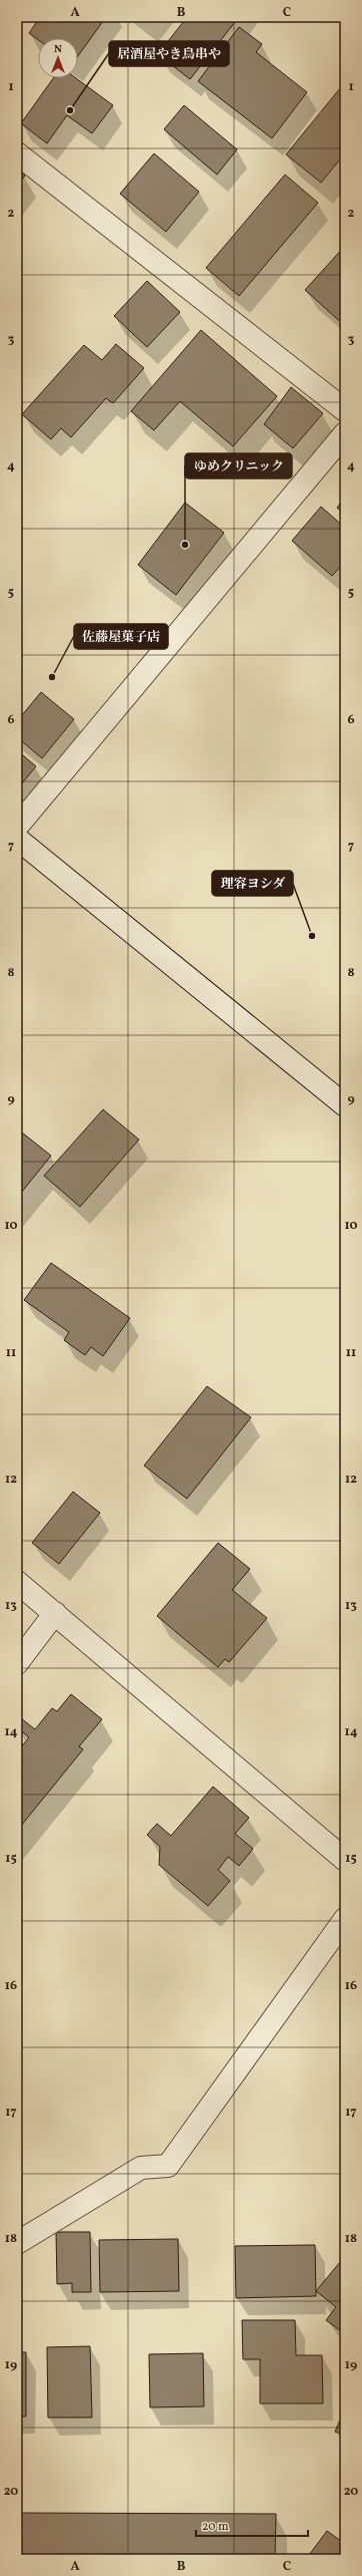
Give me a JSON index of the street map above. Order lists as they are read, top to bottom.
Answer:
{
  "places": [
    "居酒屋やき鳥串や",
    "ゆめクリニック",
    "佐藤屋菓子店",
    "理容ヨシダ"
  ],
  "scale_bar": "20 m",
  "north": "top",
  "grid": {
    "columns": ["A", "B", "C"],
    "rows": [
      "1",
      "2",
      "3",
      "4",
      "5",
      "6",
      "7",
      "8",
      "9",
      "10",
      "11",
      "12",
      "13",
      "14",
      "15",
      "16",
      "17",
      "18",
      "19",
      "20"
    ]
  }
}
